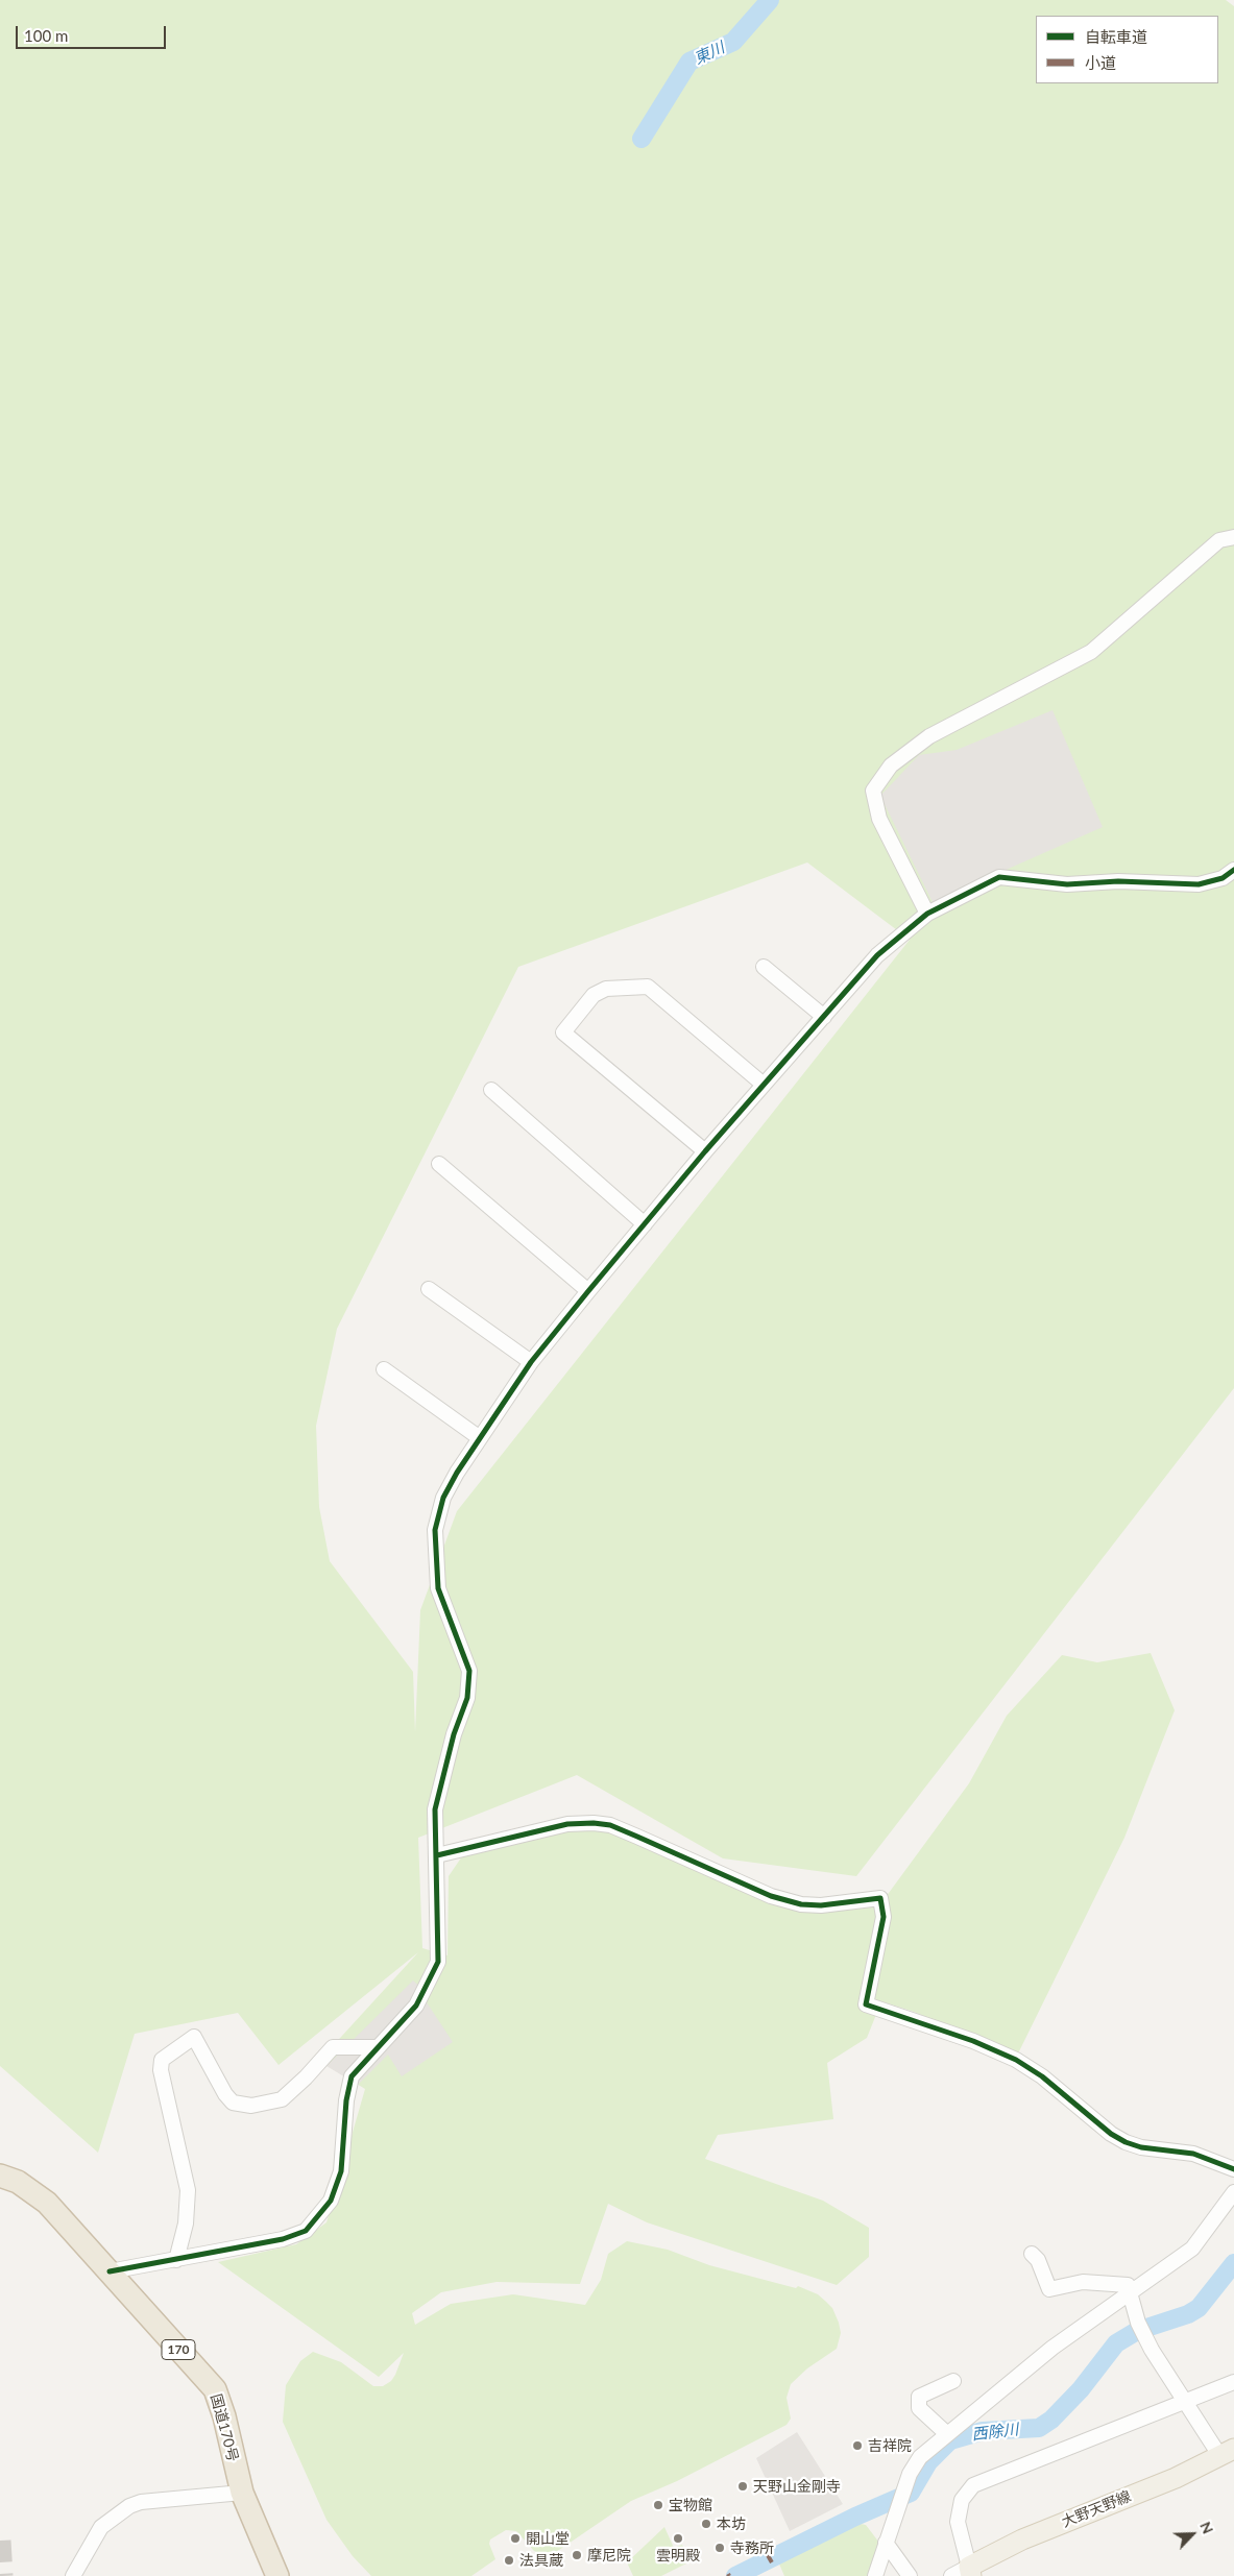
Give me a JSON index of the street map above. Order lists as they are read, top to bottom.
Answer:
{
  "streets": {
    "highway": ["170", "国道170号"],
    "main road": ["大野天野線"]
  },
  "water": ["東川", "西除川"],
  "places": [
    "吉祥院",
    "天野山金剛寺",
    "宝物館",
    "本坊",
    "開山堂",
    "雲明殿",
    "寺務所",
    "摩尼院",
    "法具蔵"
  ],
  "legend": ["自転車道", "小道"],
  "scale_bar": "100 m",
  "north": "top right"
}
